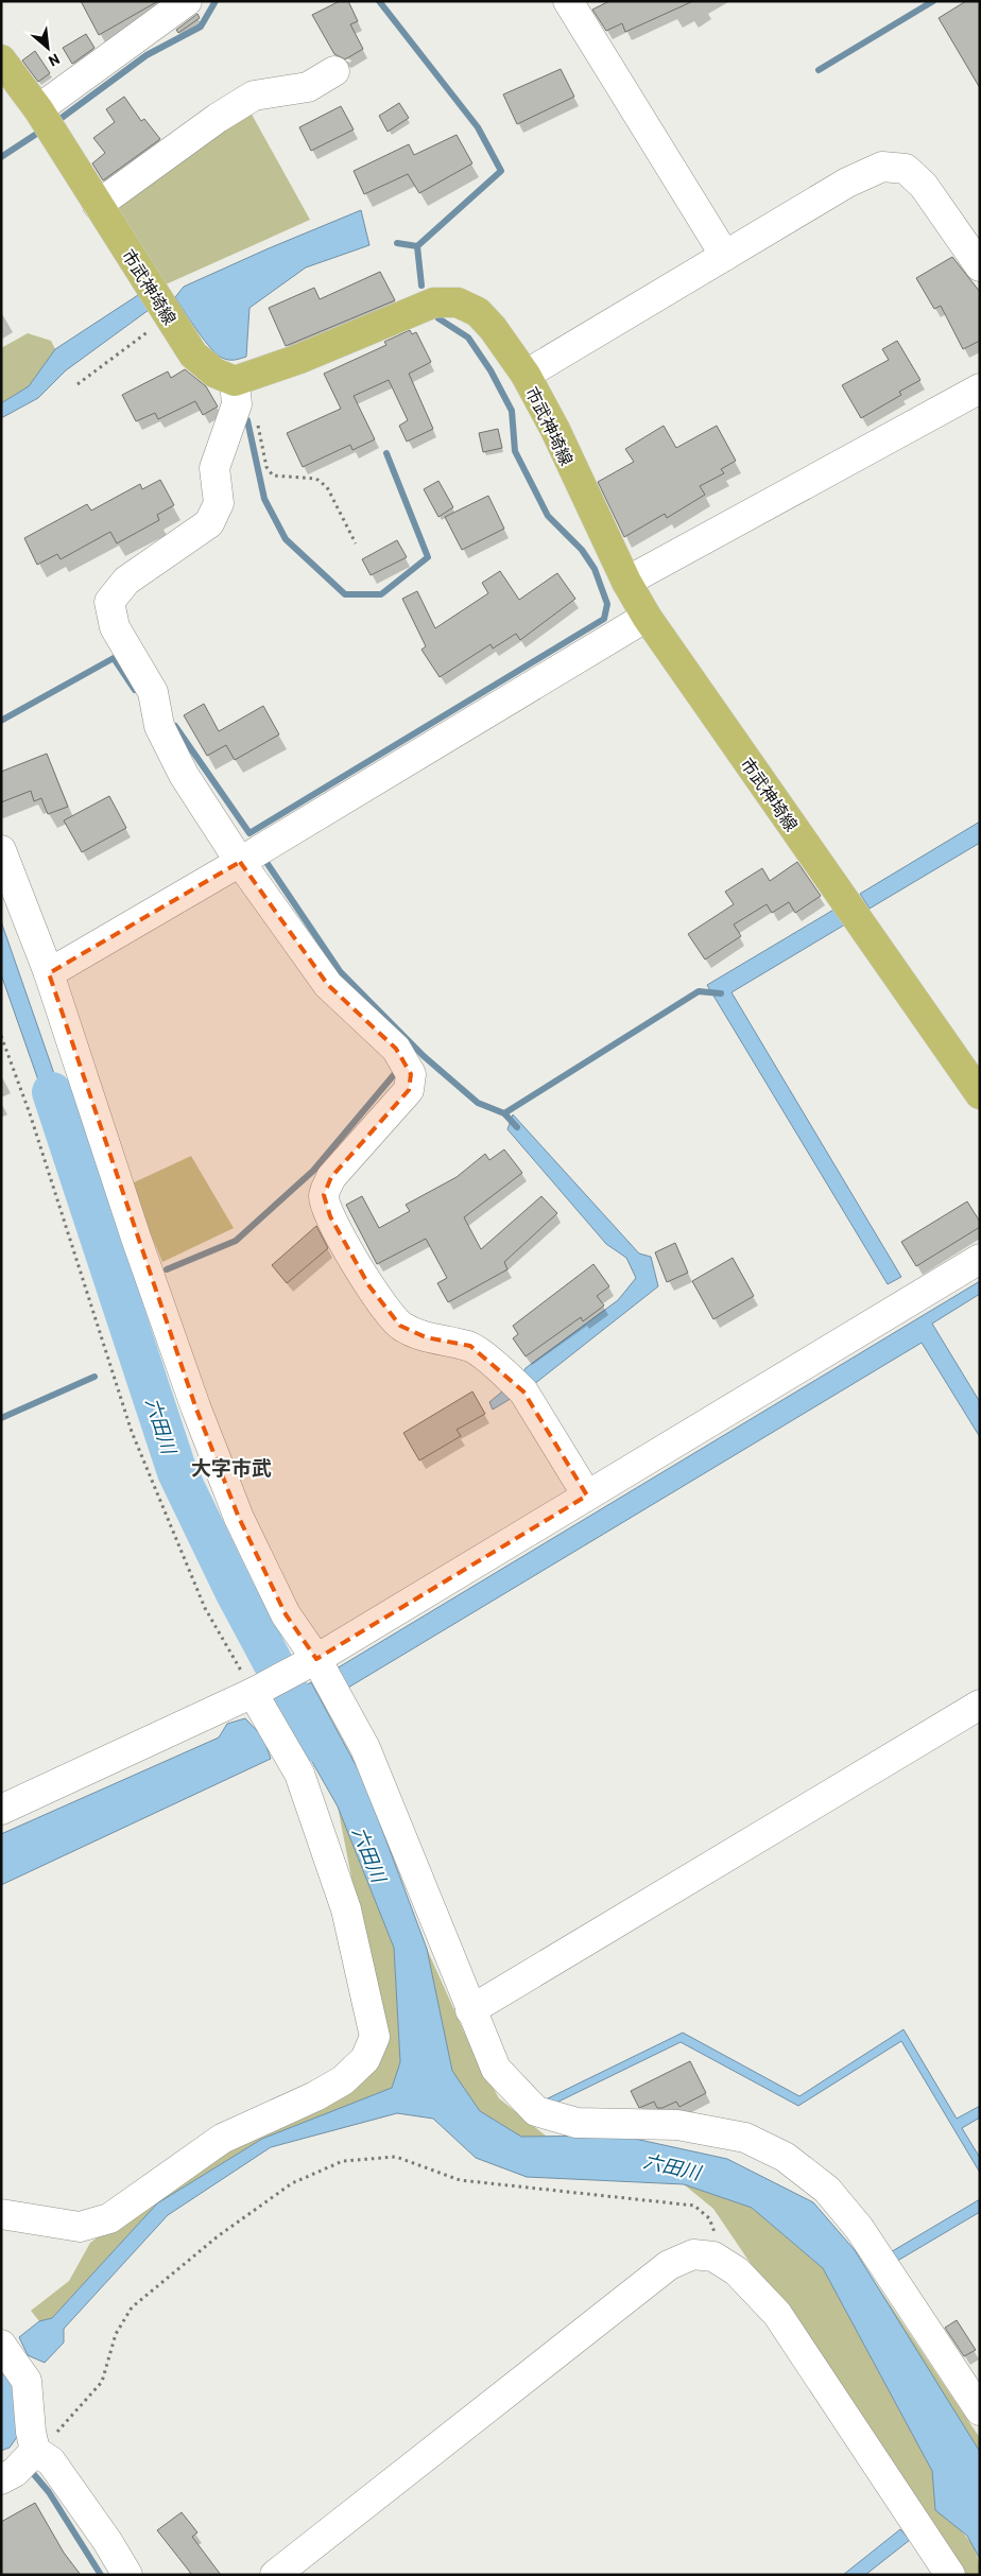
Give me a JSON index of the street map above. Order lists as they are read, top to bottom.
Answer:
{
  "streets": {
    "main road": ["市武神埼線"]
  },
  "districts": ["大字市武"],
  "water": ["六田川"],
  "north": "bottom right"
}
